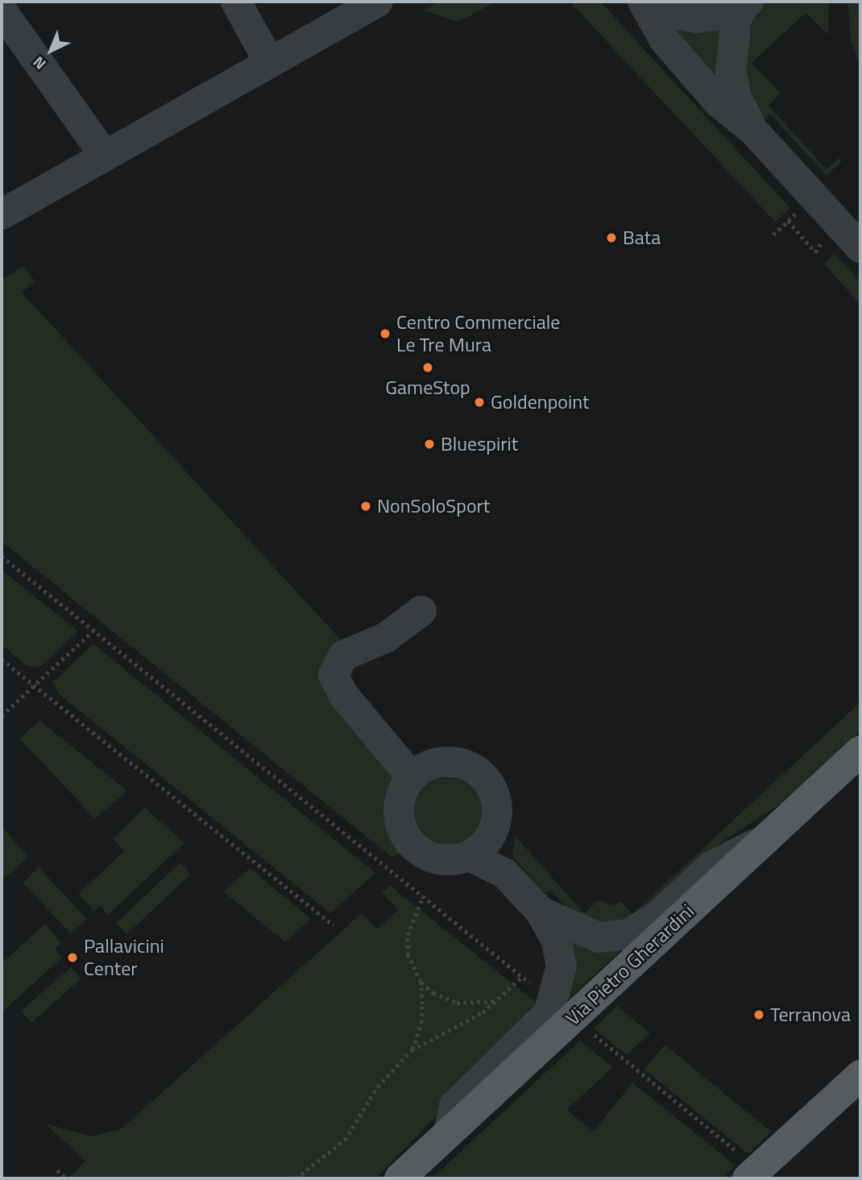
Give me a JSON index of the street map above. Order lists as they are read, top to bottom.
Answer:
{
  "streets": {
    "main road": ["Via Pietro Gherardini"]
  },
  "places": [
    "Bata",
    "Centro Commerciale Le Tre Mura",
    "GameStop",
    "Goldenpoint",
    "Bluespirit",
    "NonSoloSport",
    "Pallavicini Center",
    "Terranova"
  ],
  "north": "bottom left"
}
